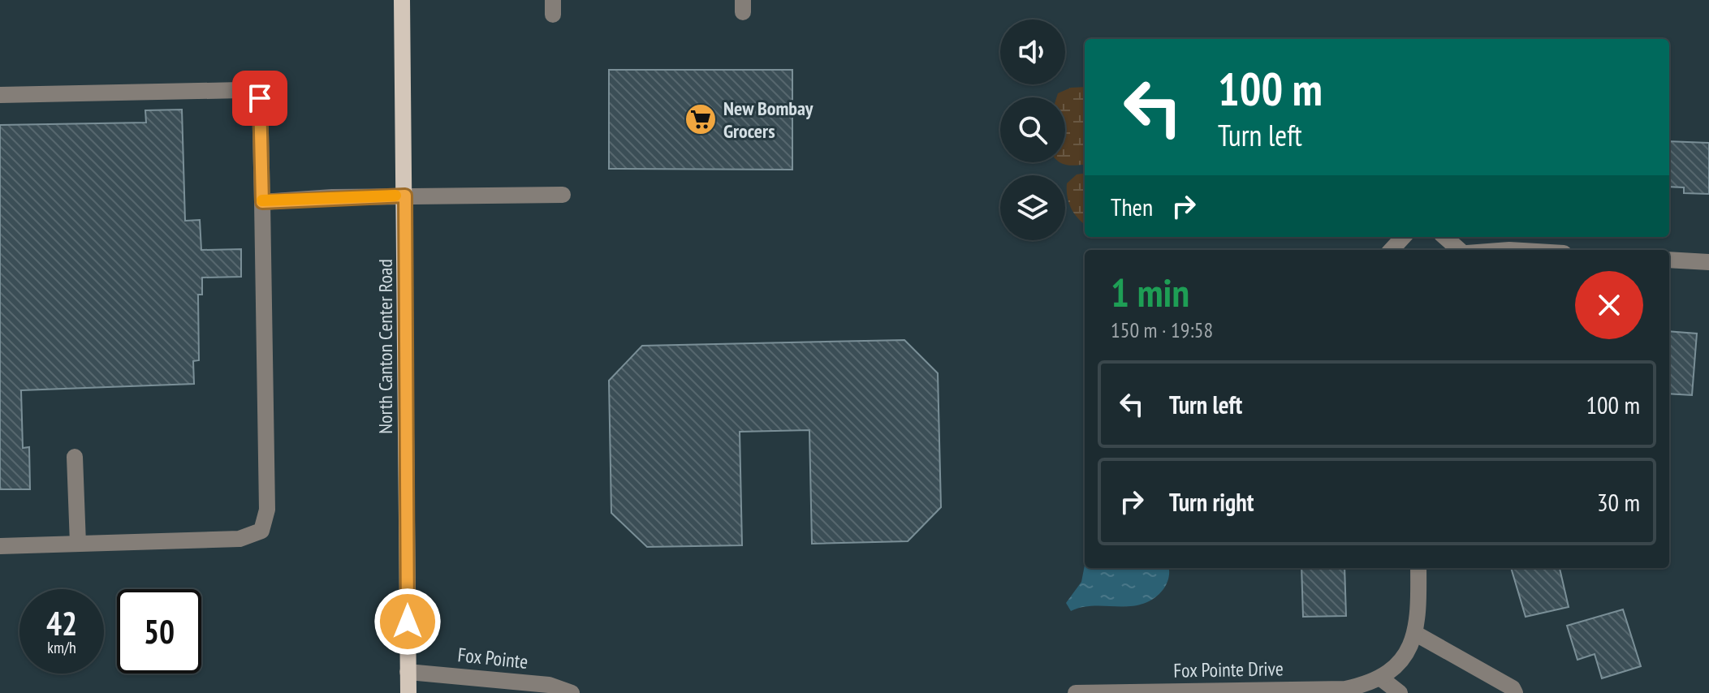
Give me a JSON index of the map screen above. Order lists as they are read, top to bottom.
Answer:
{
  "streets": {
    "main road": ["North Canton Center Road"],
    "street": ["Fox Pointe", "Fox Pointe Drive"]
  },
  "crossings": [
    ["North Canton Center Road", "Fox Pointe"]
  ],
  "places": {
    "supermarket": ["New Bombay Grocers"]
  },
  "page": {
    "turn": ["100 m", "Turn left"],
    "then": "Then",
    "heading": ["1 min", "150 m · 19:58"],
    "list": [
      {
        "name": "Turn left",
        "value": "100 m"
      },
      {
        "name": "Turn right",
        "value": "30 m"
      }
    ],
    "speed": "42 km/h",
    "limit": "50"
  }
}
